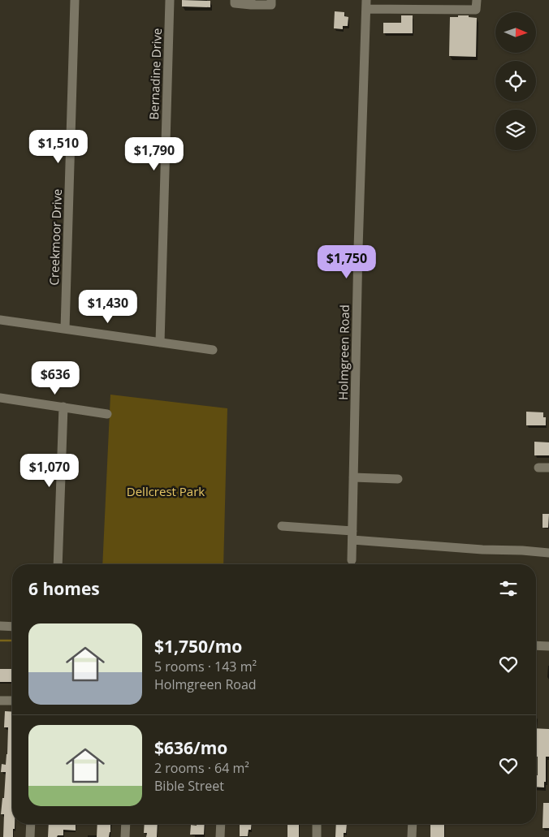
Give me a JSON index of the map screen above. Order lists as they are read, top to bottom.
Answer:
{
  "streets": {
    "street": ["Bernadine Drive", "Creekmoor Drive", "Holmgreen Road"]
  },
  "parks": ["Dellcrest Park"],
  "north": "right",
  "page": {
    "price": [
      "$1,510",
      "$1,790",
      "$1,750",
      "$1,430",
      "$636",
      "$1,070"
    ],
    "heading": "6 homes",
    "list": [
      {
        "name": "$1,750/mo",
        "note": "5 rooms · 143 m² · Holmgreen Road"
      },
      {
        "name": "$636/mo",
        "note": "2 rooms · 64 m² · Bible Street"
      }
    ]
  }
}
